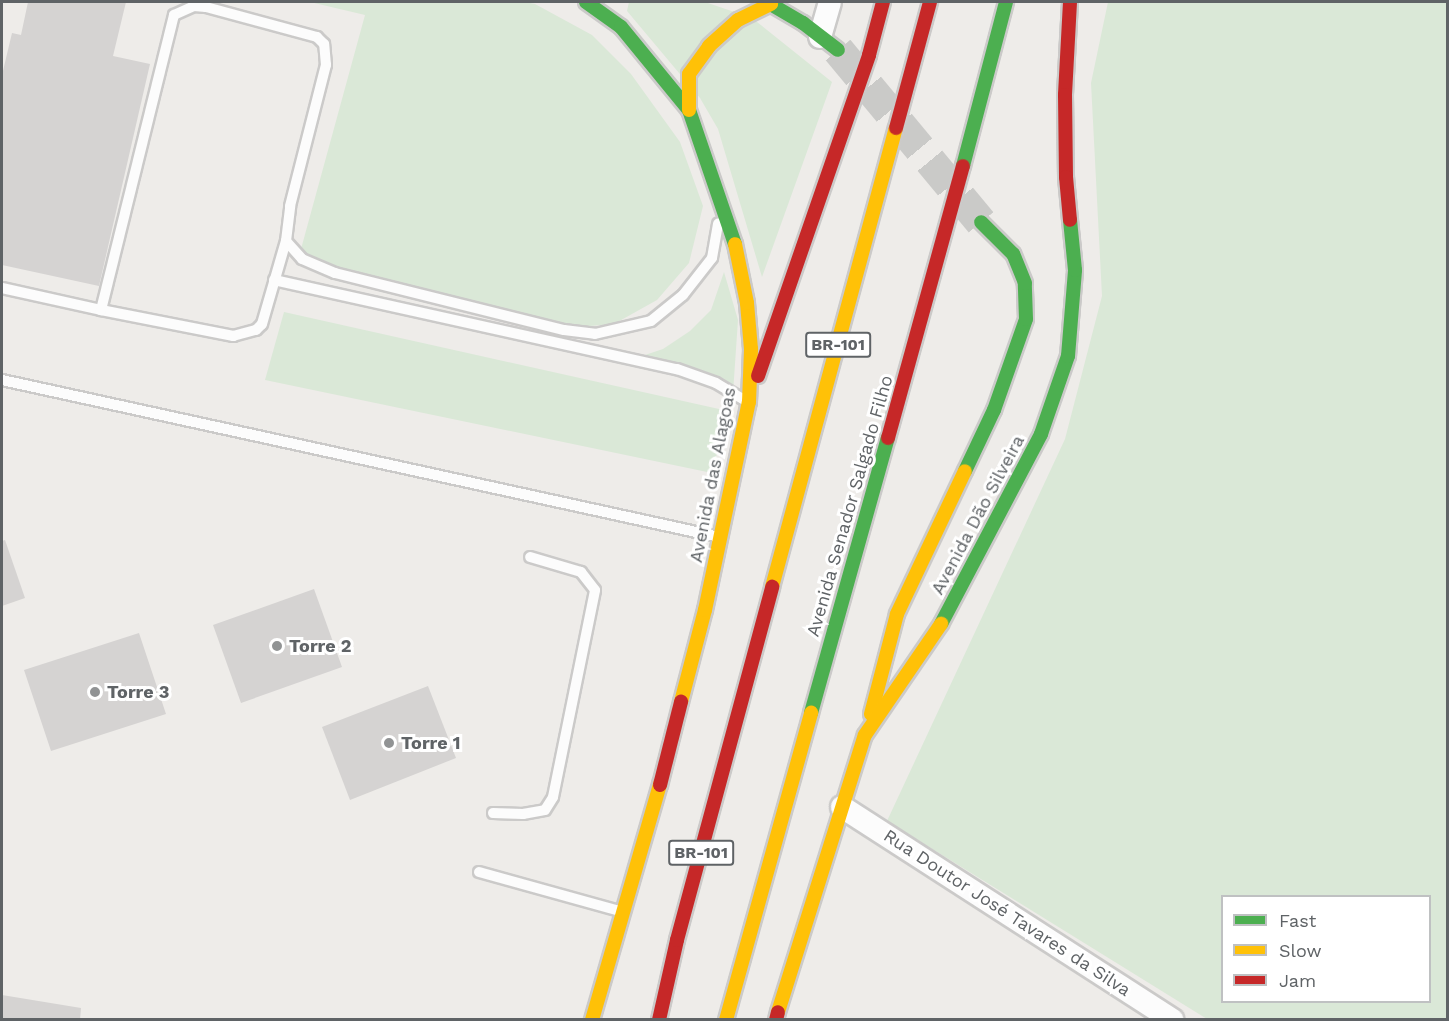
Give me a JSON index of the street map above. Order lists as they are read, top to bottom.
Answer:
{
  "streets": {
    "main road": [
      "BR-101",
      "Avenida das Alagoas",
      "Avenida Senador Salgado Filho",
      "Avenida Dão Silveira"
    ],
    "street": ["Rua Doutor José Tavares da Silva"]
  },
  "crossings": [
    ["Avenida Dão Silveira", "Rua Doutor José Tavares da Silva"]
  ],
  "places": ["Torre 2", "Torre 3", "Torre 1"],
  "legend": ["Fast", "Slow", "Jam"]
}
